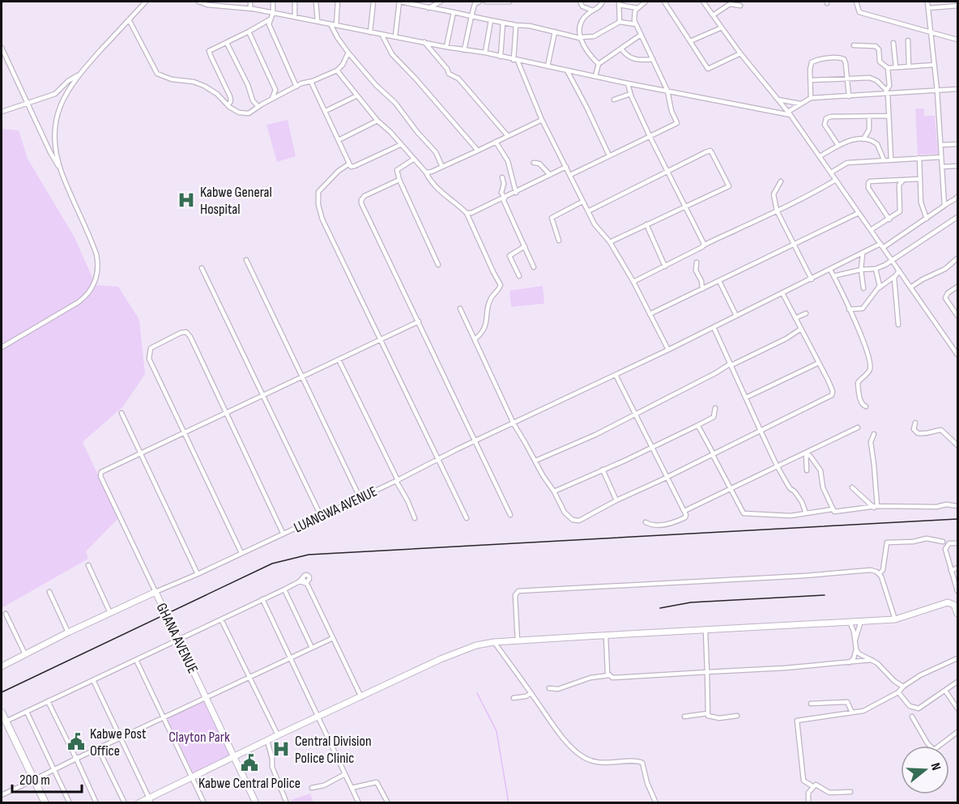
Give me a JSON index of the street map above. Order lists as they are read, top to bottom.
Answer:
{
  "streets": {
    "main road": ["LUANGWA AVENUE", "GHANA AVENUE"]
  },
  "crossings": [
    ["LUANGWA AVENUE", "GHANA AVENUE"]
  ],
  "parks": ["Clayton Park"],
  "places": {
    "hospital": ["Kabwe General Hospital", "Central Division Police Clinic"],
    "public building": ["Kabwe Post Office", "Kabwe Central Police"]
  },
  "scale_bar": "200 m",
  "north": "right"
}
